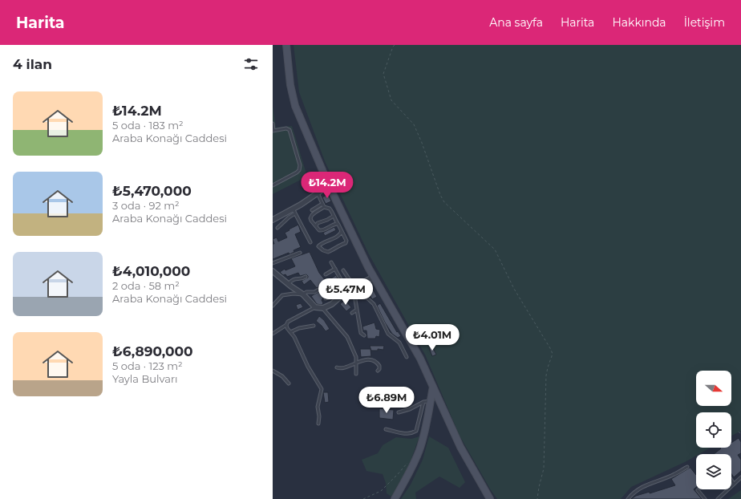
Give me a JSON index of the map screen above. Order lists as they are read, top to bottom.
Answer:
{
  "north": "right",
  "page": {
    "header": "Harita",
    "nav": [
      "Ana sayfa",
      "Harita",
      "Hakkında",
      "İletişim"
    ],
    "heading": "4 ilan",
    "list": [
      {
        "name": "₺14.2M",
        "note": "5 oda · 183 m² · Araba Konağı Caddesi"
      },
      {
        "name": "₺5,470,000",
        "note": "3 oda · 92 m² · Araba Konağı Caddesi"
      },
      {
        "name": "₺4,010,000",
        "note": "2 oda · 58 m² · Araba Konağı Caddesi"
      },
      {
        "name": "₺6,890,000",
        "note": "5 oda · 123 m² · Yayla Bulvarı"
      }
    ],
    "price": [
      "₺14.2M",
      "₺5.47M",
      "₺4.01M",
      "₺6.89M"
    ]
  }
}
